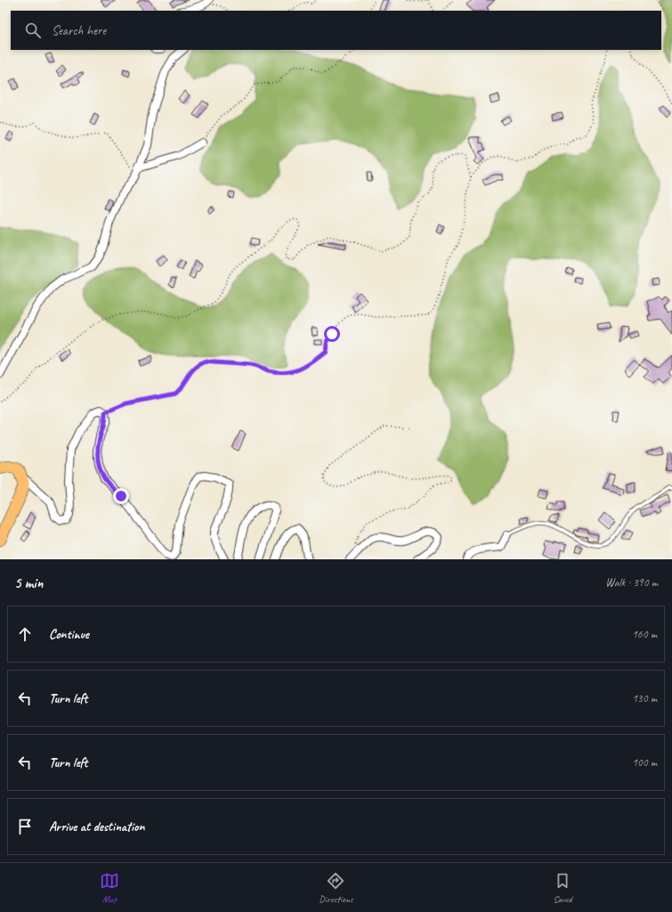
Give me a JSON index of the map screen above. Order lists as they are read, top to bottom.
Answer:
{
  "page": {
    "search": "Search here",
    "heading": ["5 min", "Walk · 390 m"],
    "list": [
      ["Continue", "160 m"],
      ["Turn left", "130 m"],
      ["Turn left", "100 m"],
      "Arrive at destination"
    ],
    "nav": ["Map", "Directions", "Saved"]
  }
}
